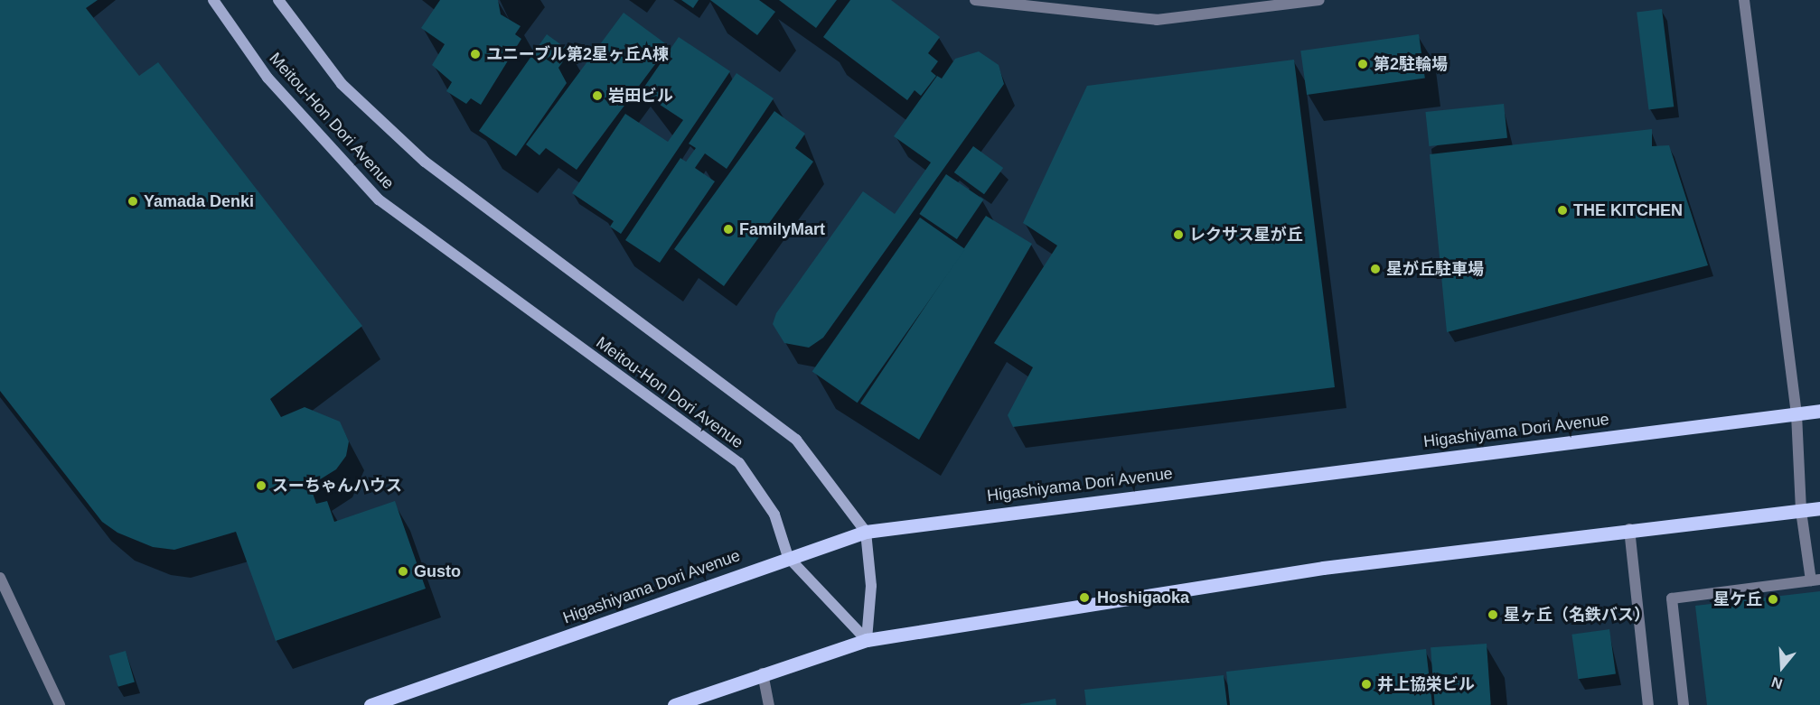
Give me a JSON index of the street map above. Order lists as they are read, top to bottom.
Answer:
{
  "streets": {
    "main road": ["Meitou-Hon Dori Avenue", "Higashiyama Dori Avenue"]
  },
  "crossings": [
    ["Meitou-Hon Dori Avenue", "Higashiyama Dori Avenue"]
  ],
  "places": [
    "ユニーブル第2星ヶ丘A棟",
    "第2駐輪場",
    "岩田ビル",
    "Yamada Denki",
    "THE KITCHEN",
    "FamilyMart",
    "レクサス星が丘",
    "星が丘駐車場",
    "スーちゃんハウス",
    "Gusto",
    "Hoshigaoka",
    "星ケ丘",
    "星ヶ丘（名鉄バス）",
    "井上協栄ビル"
  ],
  "north": "bottom"
}
